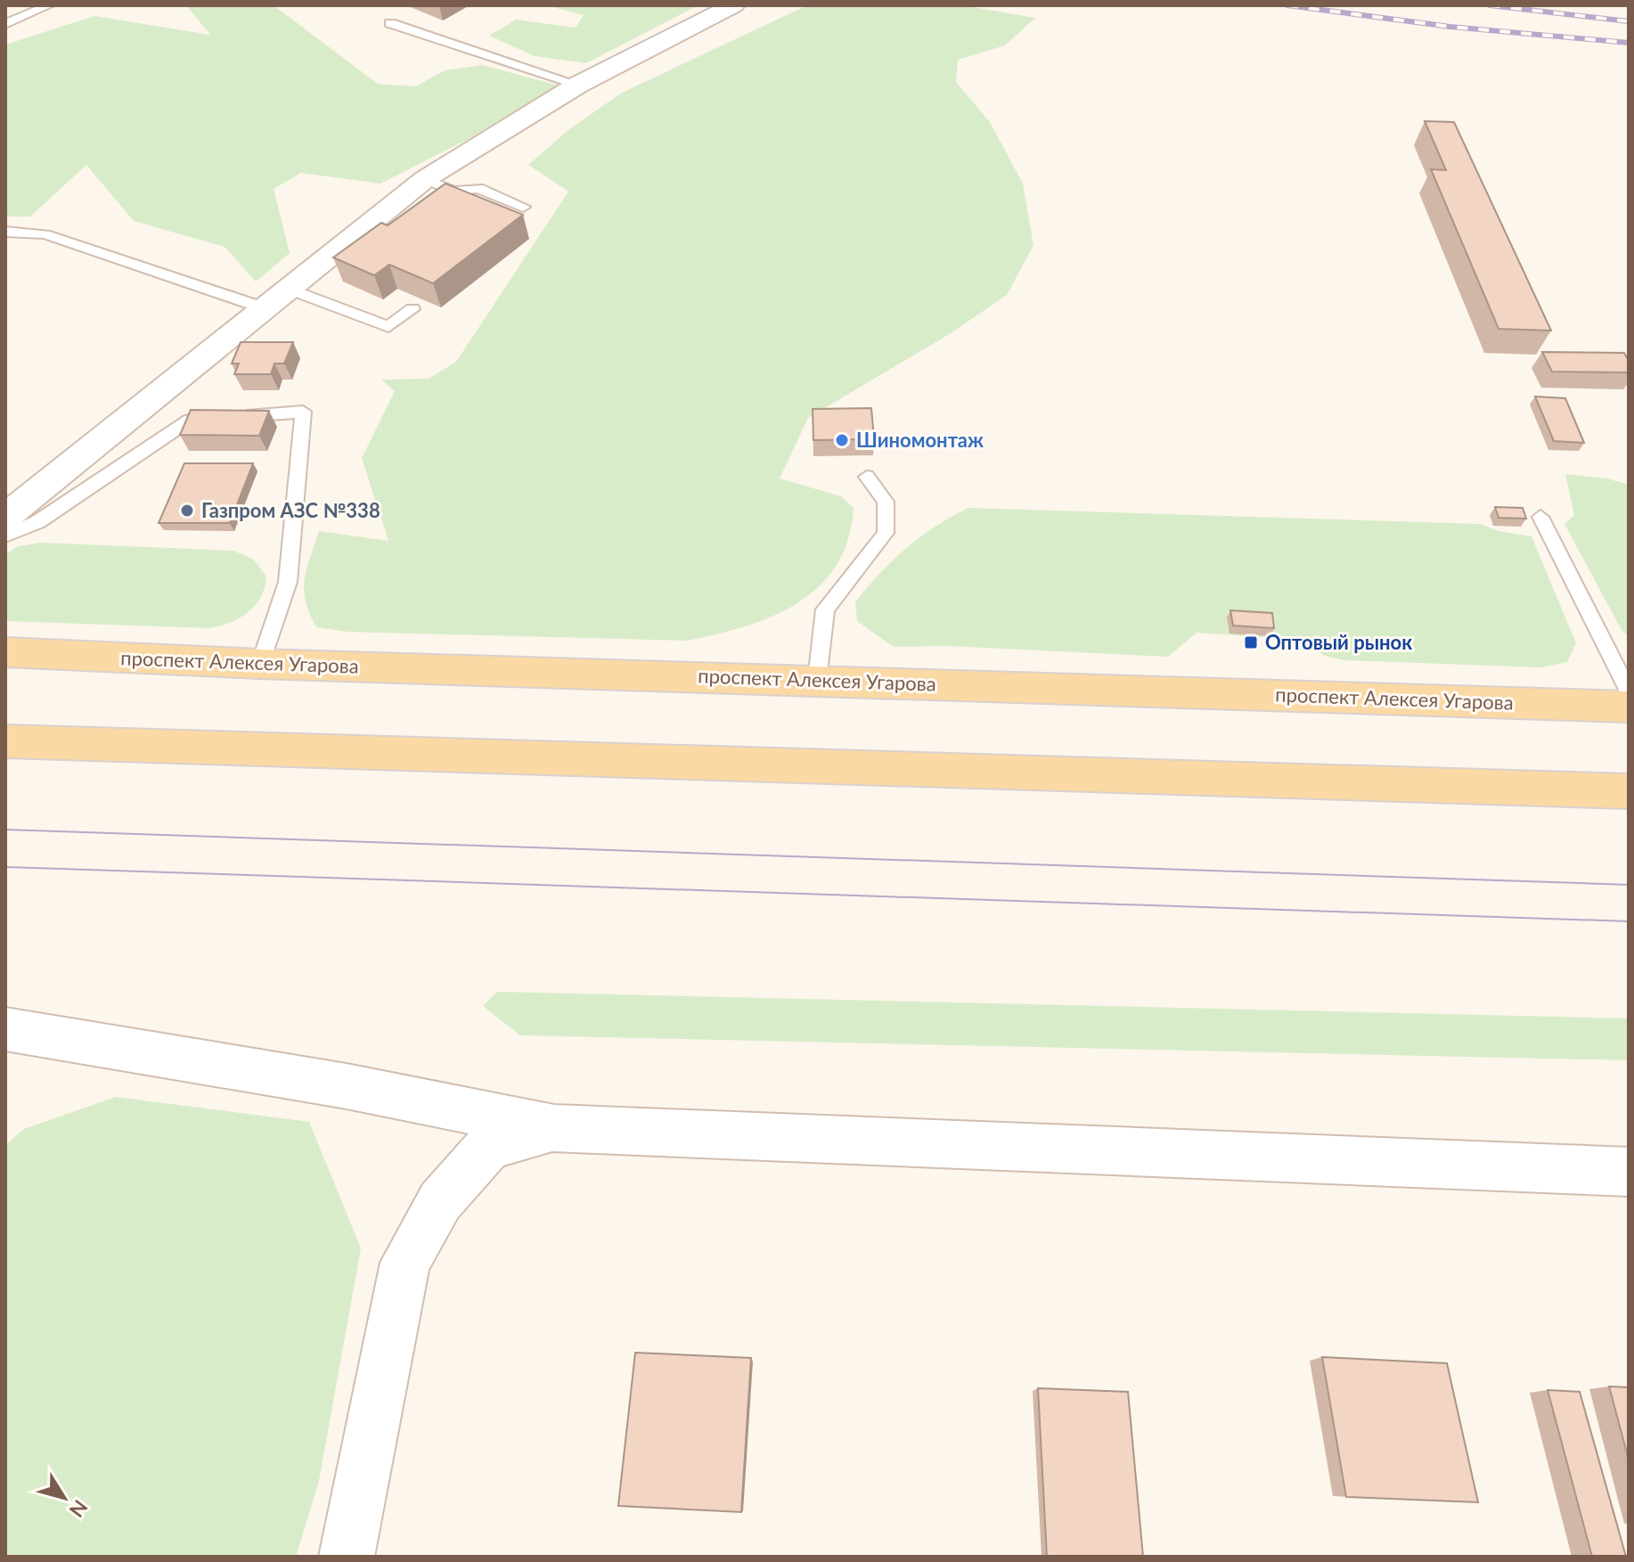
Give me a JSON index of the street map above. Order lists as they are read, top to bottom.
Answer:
{
  "streets": {
    "main road": ["проспект Алексея Угарова"]
  },
  "places": {
    "other": ["Шиномонтаж", "Газпром АЗС №338"],
    "transit": ["Оптовый рынок"]
  },
  "north": "bottom right"
}
